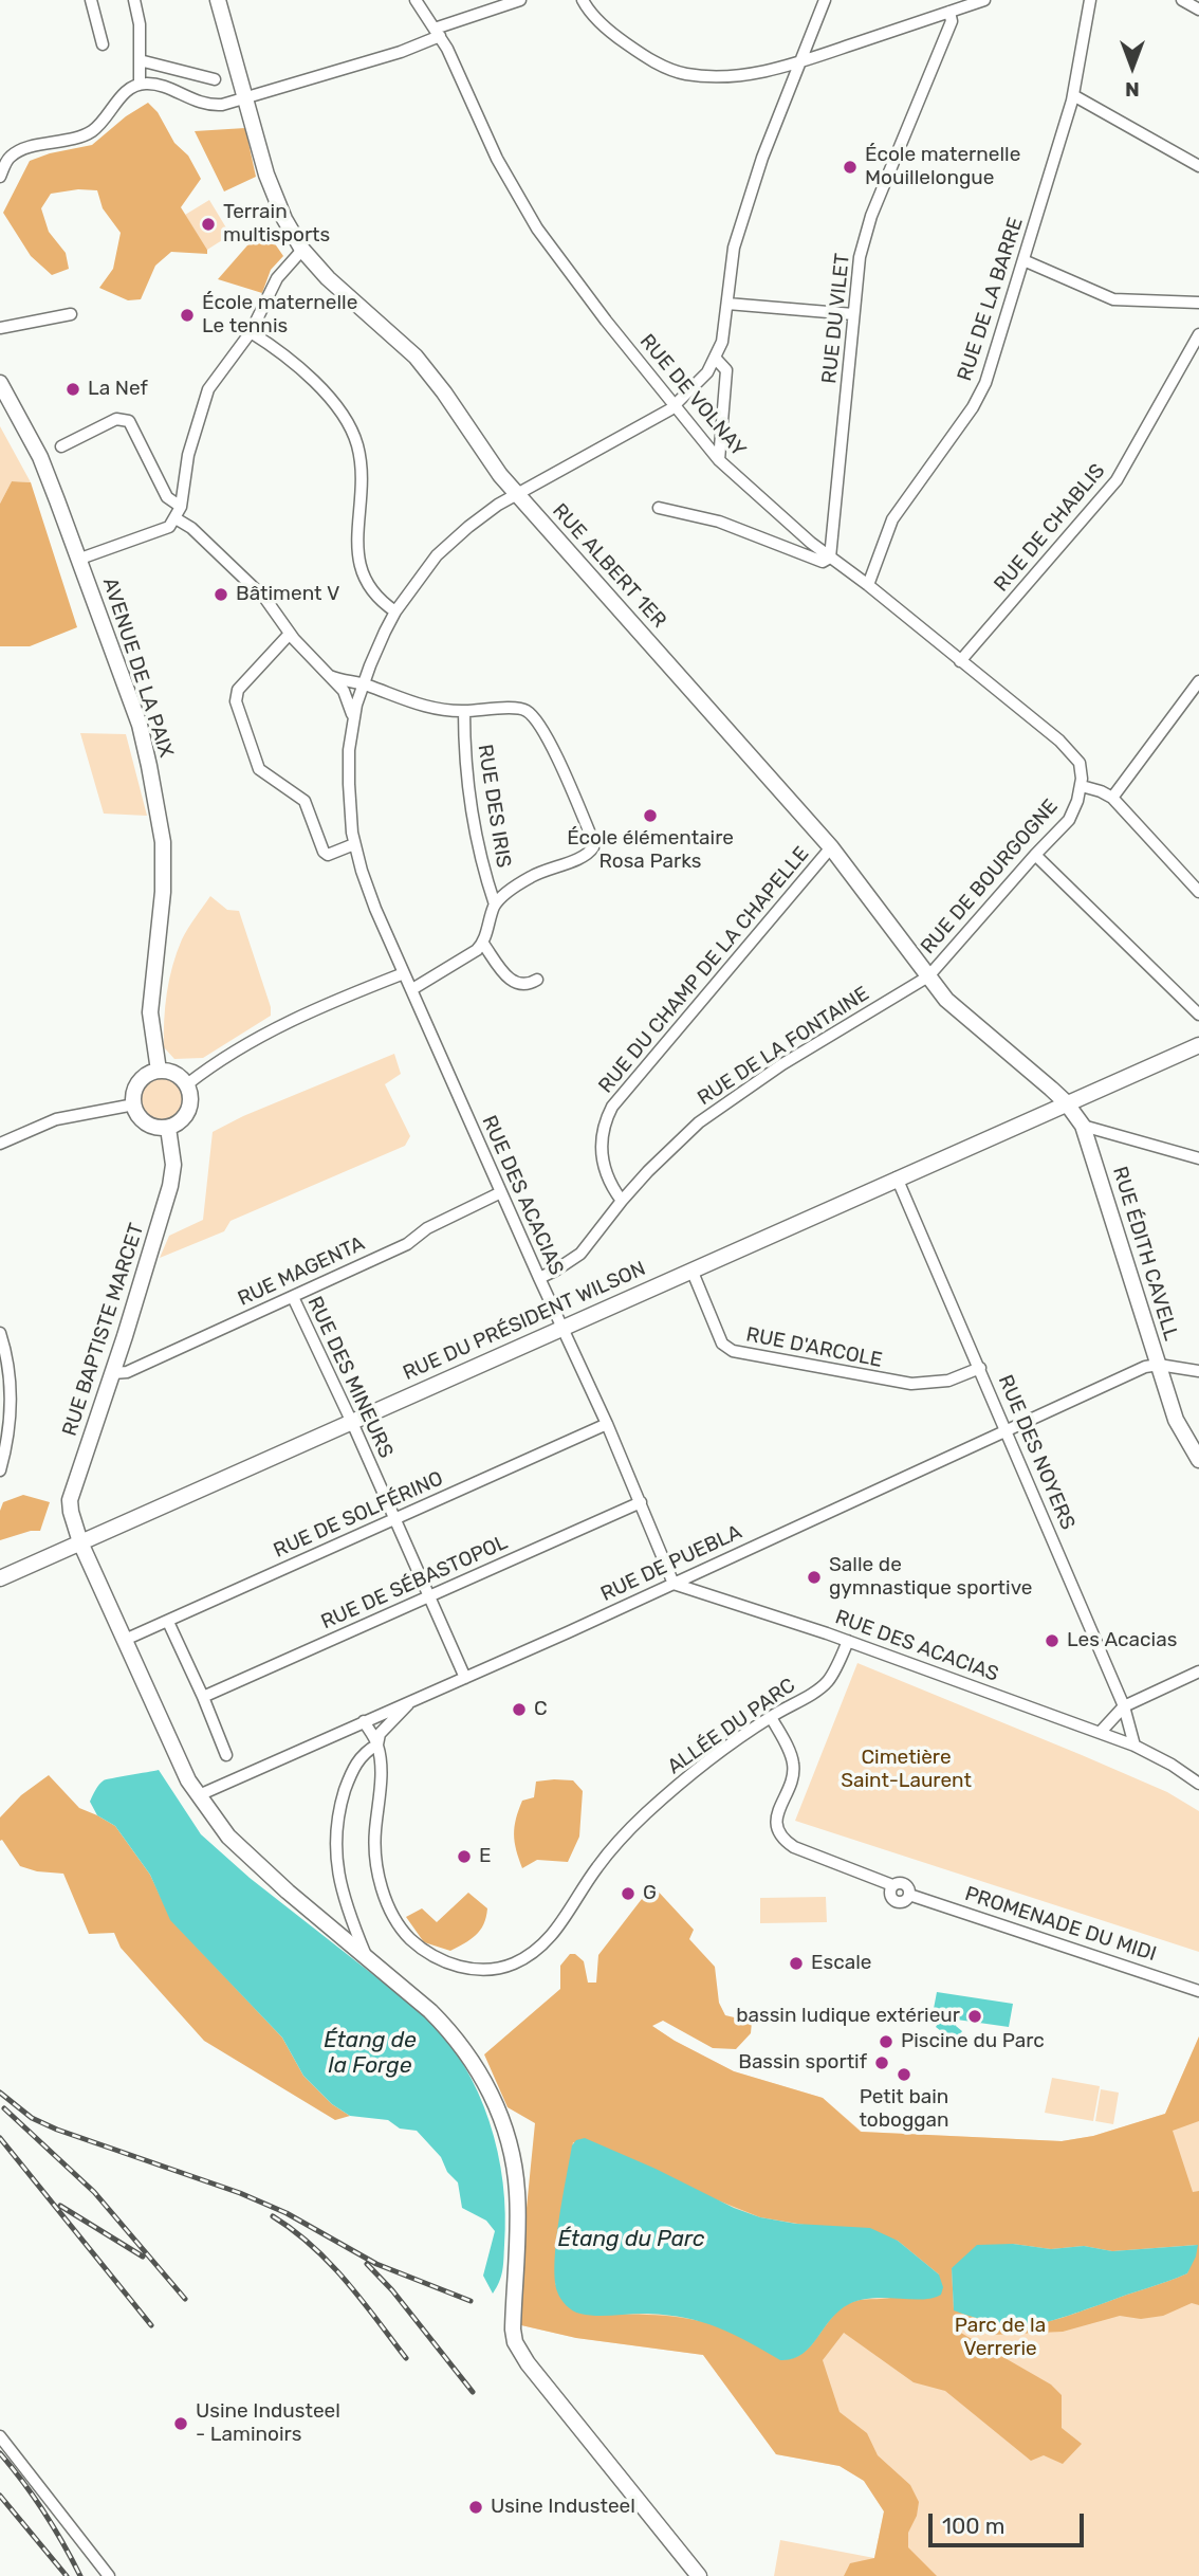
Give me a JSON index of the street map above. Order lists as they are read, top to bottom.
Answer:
{
  "streets": {
    "street": [
      "RUE DE LA BARRE",
      "RUE DU VILET",
      "RUE DE VOLNAY",
      "RUE DE CHABLIS",
      "RUE ALBERT 1ER",
      "AVENUE DE LA PAIX",
      "RUE DES IRIS",
      "RUE DE BOURGOGNE",
      "RUE DU CHAMP DE LA CHAPELLE",
      "RUE DE LA FONTAINE",
      "RUE DES ACACIAS",
      "RUE ÉDITH CAVELL",
      "RUE MAGENTA",
      "RUE DU PRÉSIDENT WILSON",
      "RUE BAPTISTE MARCET",
      "RUE D'ARCOLE",
      "RUE DES MINEURS",
      "RUE DES NOYERS",
      "RUE DE SOLFÉRINO",
      "RUE DE PUEBLA",
      "RUE DE SÉBASTOPOL",
      "ALLÉE DU PARC",
      "PROMENADE DU MIDI"
    ]
  },
  "crossings": [
    ["RUE DE LA BARRE", "RUE DE VOLNAY"],
    ["RUE DU VILET", "RUE DE VOLNAY"],
    ["RUE DE VOLNAY", "RUE DE CHABLIS"],
    ["RUE DE VOLNAY", "RUE DE BOURGOGNE"],
    ["RUE DE VOLNAY", "RUE DES ACACIAS"],
    ["RUE ALBERT 1ER", "RUE DE BOURGOGNE"],
    ["RUE ALBERT 1ER", "RUE DU CHAMP DE LA CHAPELLE"],
    ["RUE ALBERT 1ER", "RUE DE LA FONTAINE"],
    ["RUE ALBERT 1ER", "RUE DES ACACIAS"],
    ["RUE ALBERT 1ER", "RUE ÉDITH CAVELL"],
    ["RUE ALBERT 1ER", "RUE DU PRÉSIDENT WILSON"],
    ["AVENUE DE LA PAIX", "RUE BAPTISTE MARCET"],
    ["RUE DE BOURGOGNE", "RUE DE LA FONTAINE"],
    ["RUE DU CHAMP DE LA CHAPELLE", "RUE DE LA FONTAINE"],
    ["RUE DE LA FONTAINE", "RUE DES ACACIAS"],
    ["RUE DES ACACIAS", "RUE MAGENTA"],
    ["RUE DES ACACIAS", "RUE DU PRÉSIDENT WILSON"],
    ["RUE DES ACACIAS", "RUE DES NOYERS"],
    ["RUE DES ACACIAS", "RUE DE SOLFÉRINO"],
    ["RUE DES ACACIAS", "RUE DE PUEBLA"],
    ["RUE DES ACACIAS", "RUE DE SÉBASTOPOL"],
    ["RUE DES ACACIAS", "ALLÉE DU PARC"],
    ["RUE ÉDITH CAVELL", "RUE DU PRÉSIDENT WILSON"],
    ["RUE ÉDITH CAVELL", "RUE DE PUEBLA"],
    ["RUE MAGENTA", "RUE BAPTISTE MARCET"],
    ["RUE MAGENTA", "RUE DES MINEURS"],
    ["RUE DU PRÉSIDENT WILSON", "RUE BAPTISTE MARCET"],
    ["RUE DU PRÉSIDENT WILSON", "RUE D'ARCOLE"],
    ["RUE DU PRÉSIDENT WILSON", "RUE DES MINEURS"],
    ["RUE DU PRÉSIDENT WILSON", "RUE DES NOYERS"],
    ["RUE BAPTISTE MARCET", "RUE DE SOLFÉRINO"],
    ["RUE BAPTISTE MARCET", "RUE DE PUEBLA"],
    ["RUE D'ARCOLE", "RUE DES NOYERS"],
    ["RUE DES MINEURS", "RUE DE SOLFÉRINO"],
    ["RUE DES MINEURS", "RUE DE PUEBLA"],
    ["RUE DES MINEURS", "RUE DE SÉBASTOPOL"],
    ["RUE DES NOYERS", "RUE DE PUEBLA"],
    ["RUE DE PUEBLA", "ALLÉE DU PARC"],
    ["ALLÉE DU PARC", "PROMENADE DU MIDI"]
  ],
  "water": ["Étang de la Forge", "Étang du Parc"],
  "parks": ["Cimetière Saint-Laurent", "Parc de la Verrerie"],
  "places": [
    "École maternelle Mouillelongue",
    "Terrain multisports",
    "École maternelle Le tennis",
    "La Nef",
    "Bâtiment V",
    "École élémentaire Rosa Parks",
    "Salle de gymnastique sportive",
    "Les Acacias",
    "C",
    "E",
    "G",
    "Escale",
    "bassin ludique extérieur",
    "Piscine du Parc",
    "Bassin sportif",
    "Petit bain toboggan",
    "Usine Industeel - Laminoirs",
    "Usine Industeel"
  ],
  "scale_bar": "100 m",
  "north": "bottom"
}
